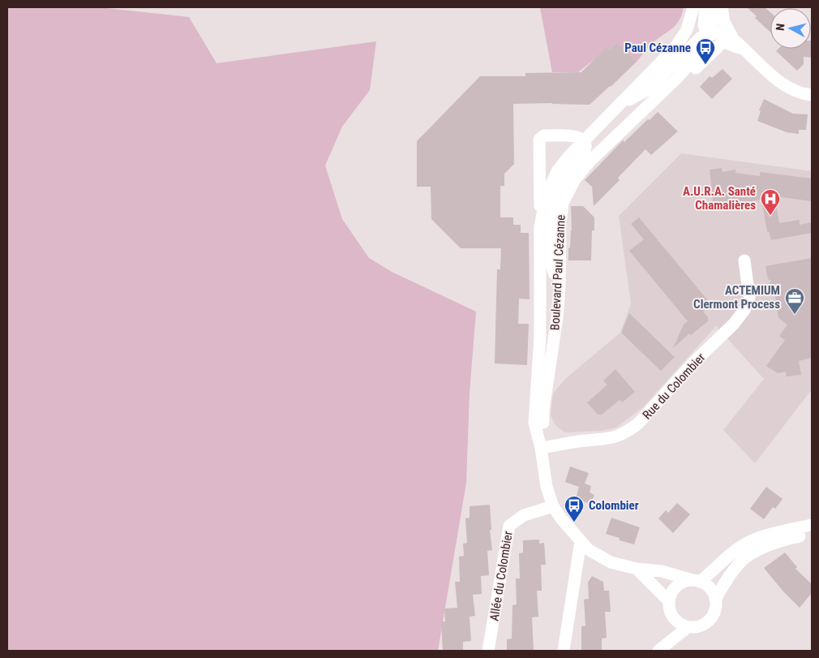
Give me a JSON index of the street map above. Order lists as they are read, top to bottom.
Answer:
{
  "streets": {
    "street": ["Boulevard Paul Cézanne", "Rue du Colombier", "Allée du Colombier"]
  },
  "crossings": [
    ["Boulevard Paul Cézanne", "Rue du Colombier"],
    ["Boulevard Paul Cézanne", "Allée du Colombier"]
  ],
  "places": {
    "bus stop": ["Paul Cézanne", "Colombier"],
    "hospital": ["A.U.R.A. Santé Chamalières"],
    "office": ["ACTEMIUM Clermont Process"]
  },
  "north": "left"
}
